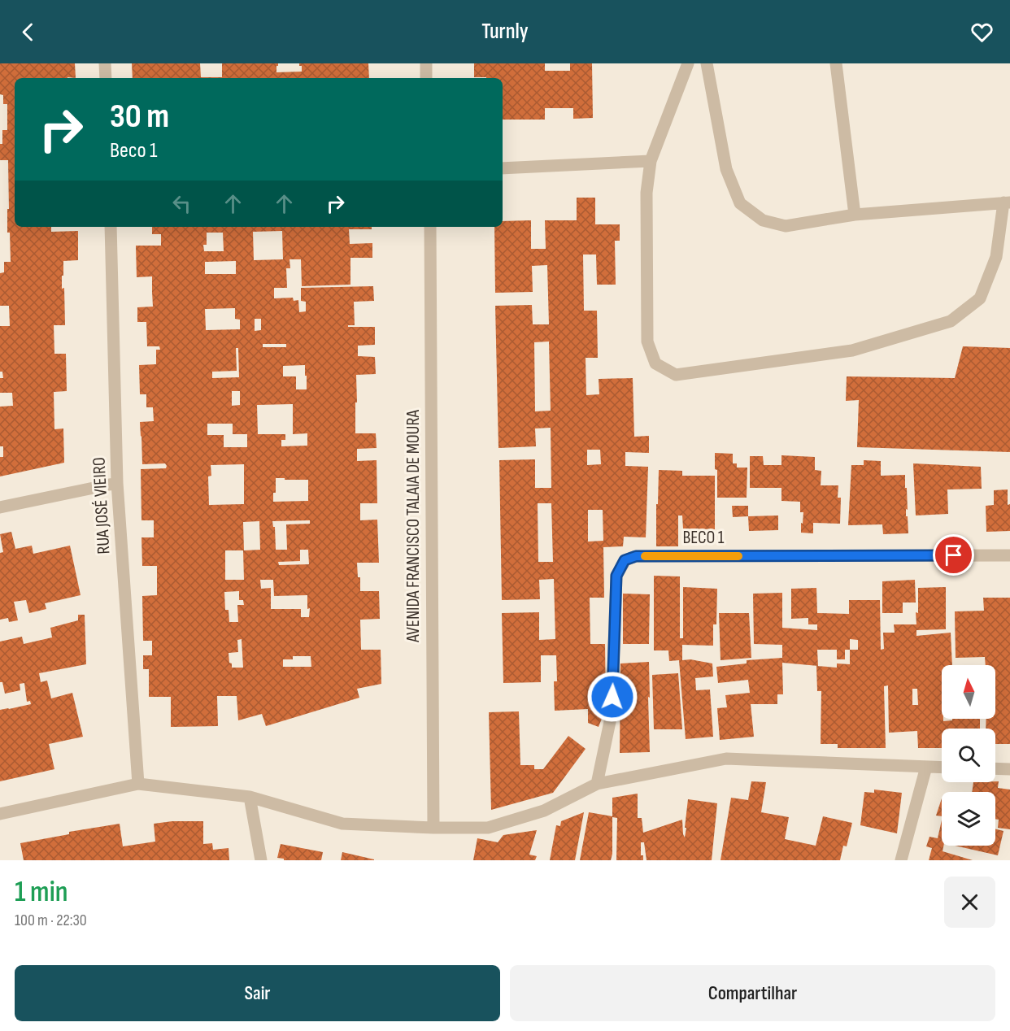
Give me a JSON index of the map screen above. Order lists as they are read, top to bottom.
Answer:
{
  "streets": {
    "street": ["RUA JOSÉ VIEIRO", "AVENIDA FRANCISCO TALAIA DE MOURA", "BECO 1"]
  },
  "north": "top",
  "page": {
    "header": "Turnly",
    "turn": ["30 m", "Beco 1"],
    "heading": ["1 min", "100 m · 22:30"],
    "buttons": ["Sair", "Compartilhar"]
  }
}
